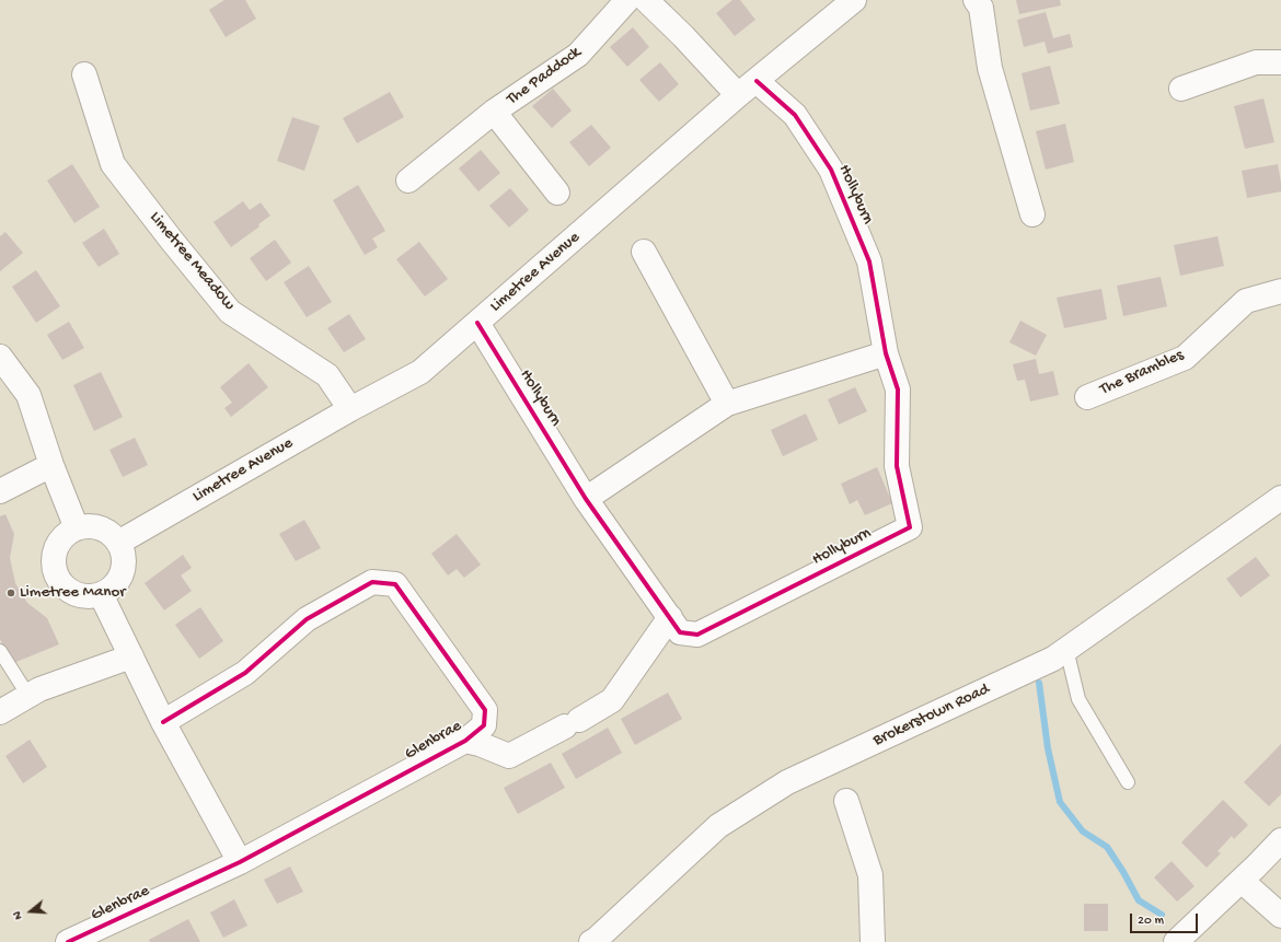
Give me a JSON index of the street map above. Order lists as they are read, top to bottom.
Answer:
{
  "streets": {
    "street": [
      "The Paddock",
      "Hollyburn",
      "Limetree Meadow",
      "Limetree Avenue",
      "The Brambles",
      "Brokerstown Road",
      "Glenbrae"
    ]
  },
  "crossings": [
    ["Hollyburn", "Limetree Avenue"],
    ["Hollyburn", "Glenbrae"],
    ["Limetree Meadow", "Limetree Avenue"]
  ],
  "places": ["Limetree Manor"],
  "scale_bar": "20 m",
  "north": "left"
}
